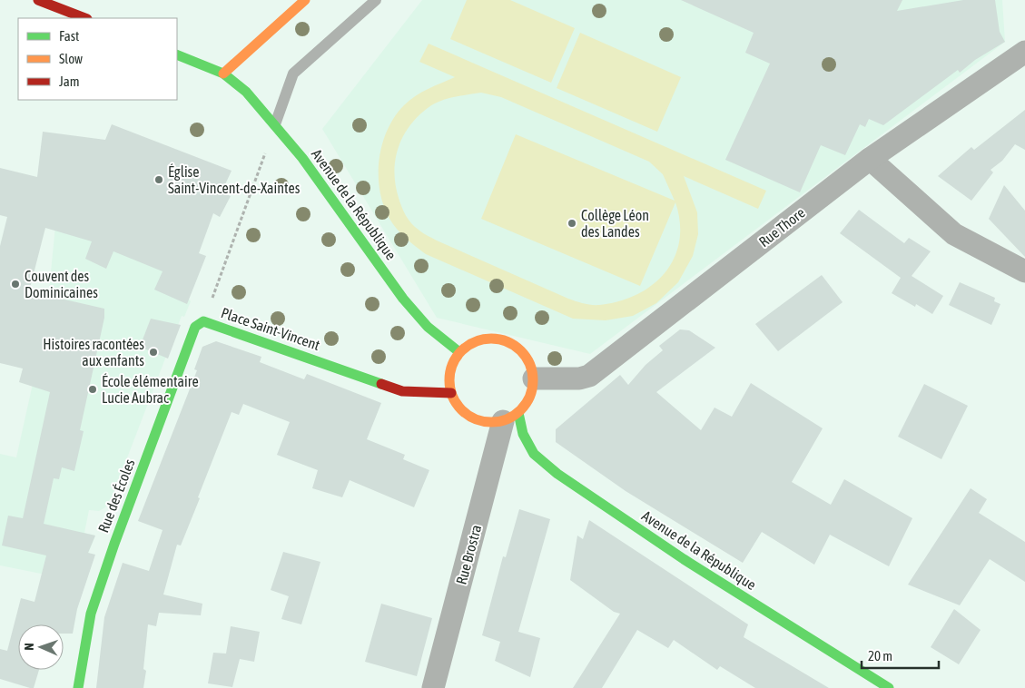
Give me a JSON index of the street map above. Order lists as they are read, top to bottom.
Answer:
{
  "streets": {
    "main road": ["Avenue de la République", "Place Saint-Vincent", "Rue des Écoles"],
    "street": ["Rue Thore", "Rue Brostra"]
  },
  "crossings": [
    ["Avenue de la République", "Rue Thore"],
    ["Avenue de la République", "Place Saint-Vincent"],
    ["Avenue de la République", "Rue Brostra"],
    ["Rue Thore", "Place Saint-Vincent"],
    ["Rue Thore", "Rue Brostra"],
    ["Place Saint-Vincent", "Rue des Écoles"],
    ["Place Saint-Vincent", "Rue Brostra"]
  ],
  "places": [
    "Église Saint-Vincent-de-Xaintes",
    "Collège Léon des Landes",
    "Couvent des Dominicaines",
    "Histoires racontées aux enfants",
    "École élémentaire Lucie Aubrac"
  ],
  "legend": ["Fast", "Slow", "Jam"],
  "scale_bar": "20 m",
  "north": "left"
}
